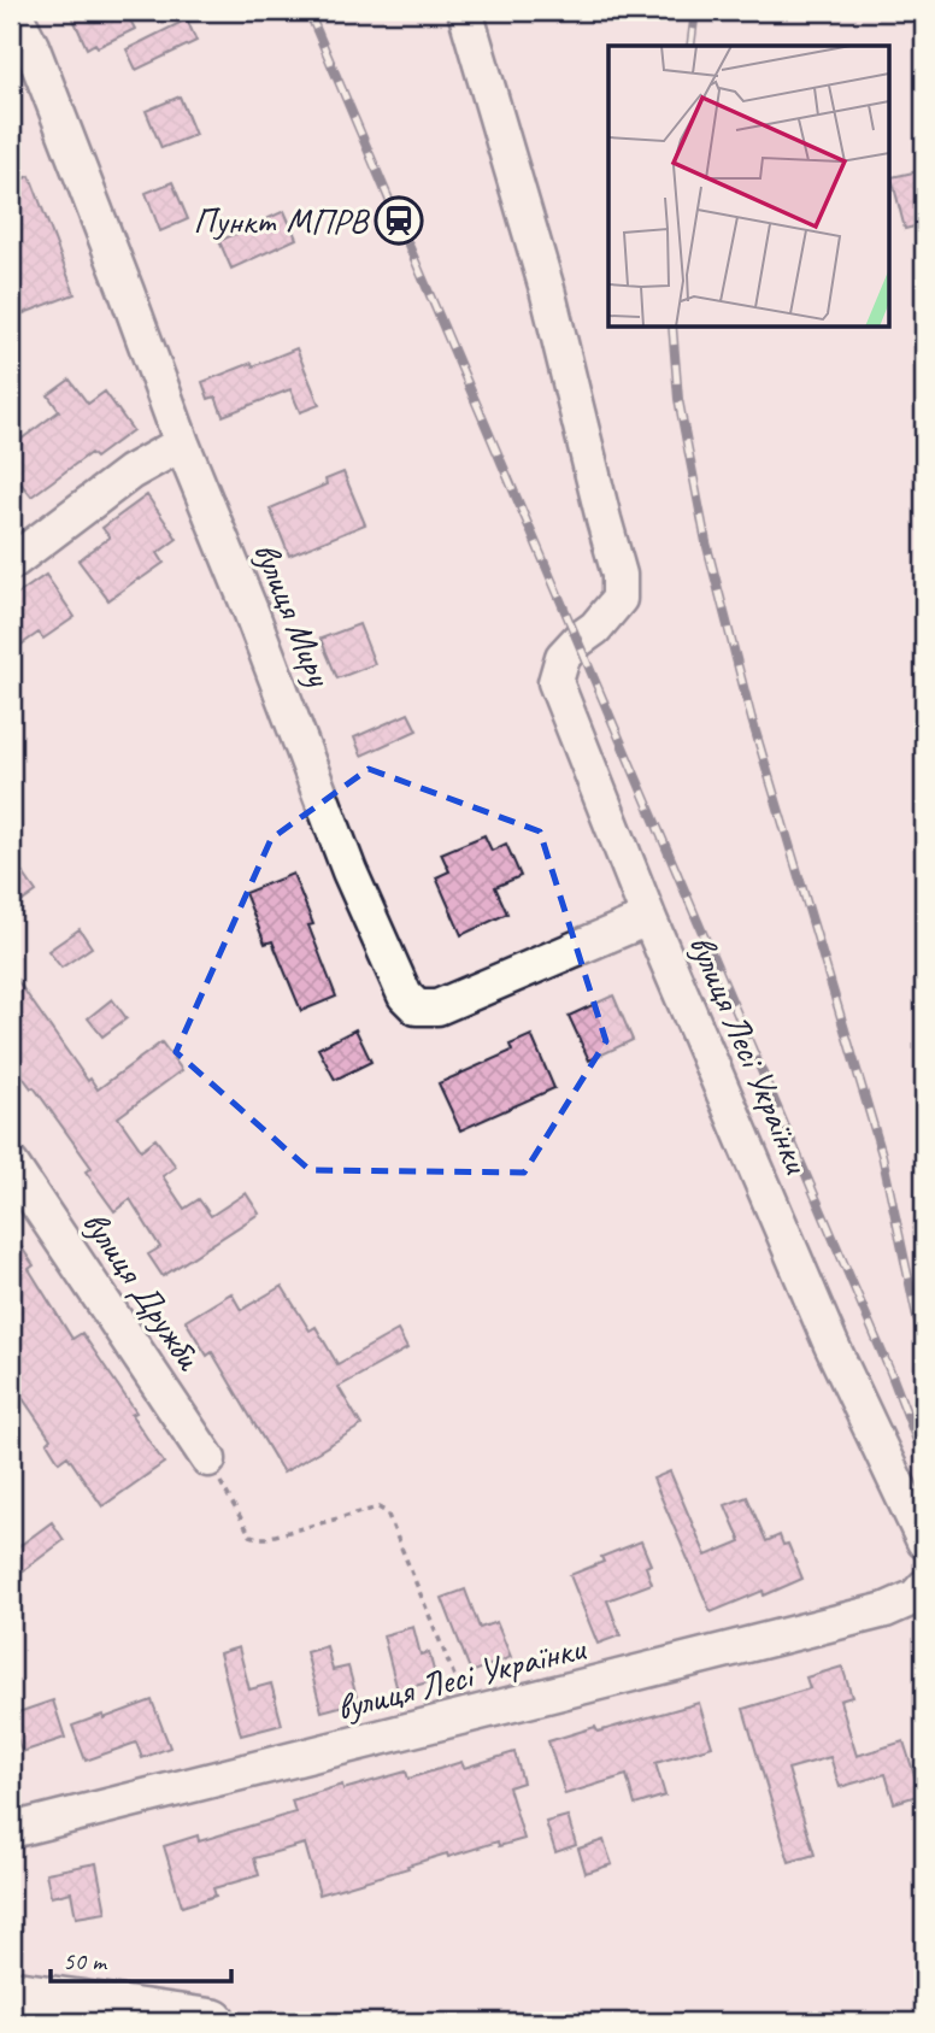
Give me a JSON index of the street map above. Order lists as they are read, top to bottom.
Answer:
{
  "streets": {
    "street": ["вулиця Миру", "вулиця Лесі Українки", "вулиця Дружби"]
  },
  "crossings": [
    ["вулиця Миру", "вулиця Лесі Українки"]
  ],
  "places": {
    "station": ["Пункт МПРВ"]
  },
  "scale_bar": "50 m"
}
